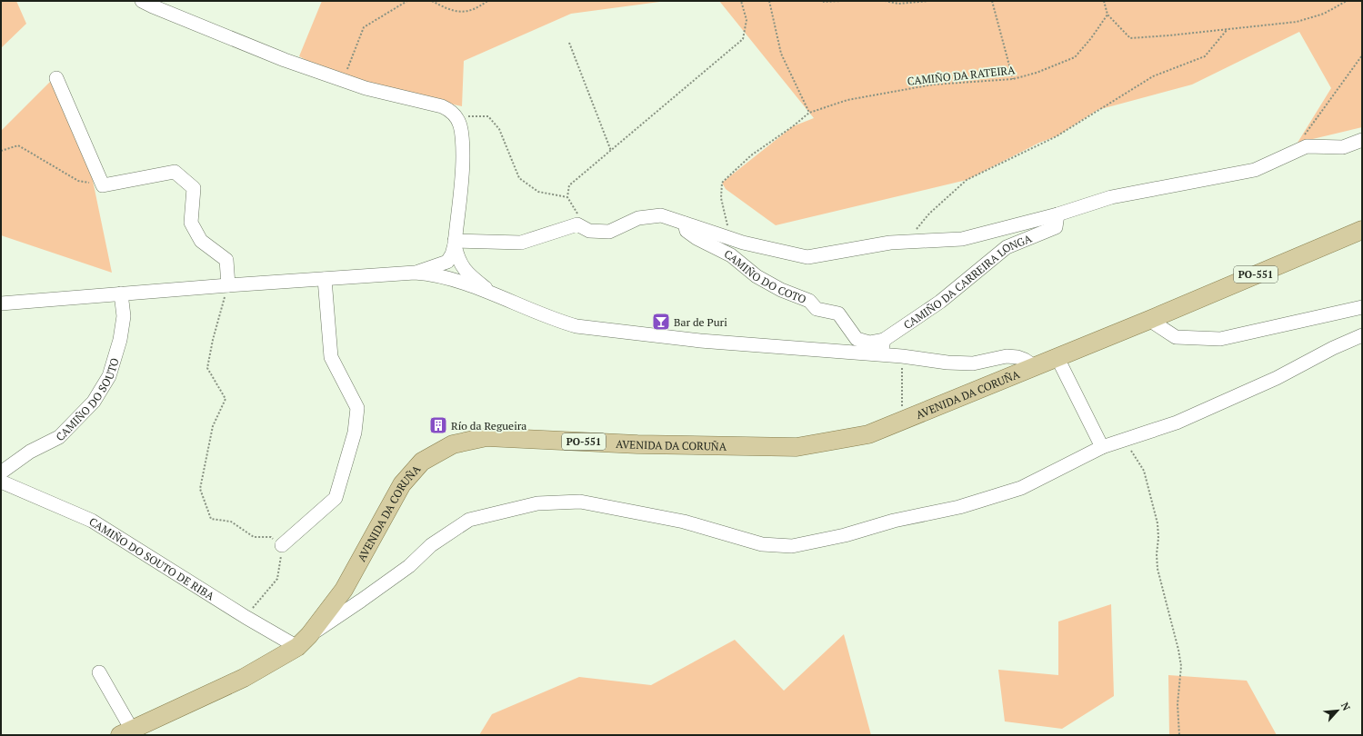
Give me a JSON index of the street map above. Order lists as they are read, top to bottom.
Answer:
{
  "streets": {
    "main road": ["PO-551", "AVENIDA DA CORUÑA"],
    "street": [
      "CAMIÑO DO COTO",
      "CAMIÑO DA CARREIRA LONGA",
      "CAMIÑO DO SOUTO",
      "CAMIÑO DO SOUTO DE RIBA"
    ],
    "path": ["CAMIÑO DA RATEIRA"]
  },
  "crossings": [
    ["PO-551", "AVENIDA DA CORUÑA"],
    ["CAMIÑO DO COTO", "CAMIÑO DA CARREIRA LONGA"],
    ["AVENIDA DA CORUÑA", "CAMIÑO DO SOUTO DE RIBA"]
  ],
  "places": {
    "bar": ["Bar de Puri"],
    "building": ["Río da Regueira"]
  },
  "north": "top right"
}
